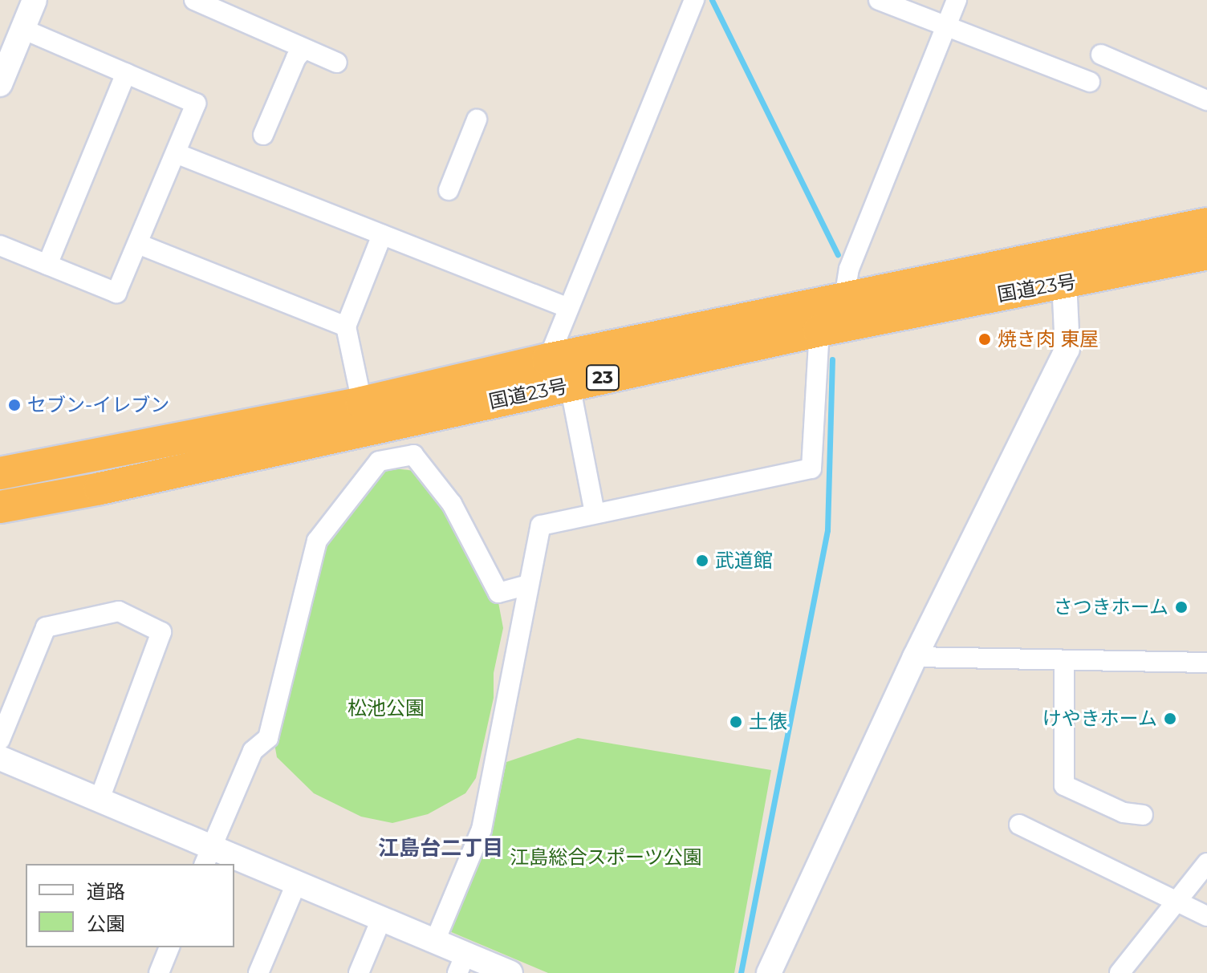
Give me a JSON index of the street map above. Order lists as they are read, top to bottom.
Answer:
{
  "streets": {
    "highway": ["国道23号", "23"]
  },
  "districts": ["江島台二丁目"],
  "parks": ["松池公園", "江島総合スポーツ公園"],
  "places": [
    "焼き肉 東屋",
    "セブン-イレブン",
    "武道館",
    "さつきホーム",
    "けやきホーム",
    "土俵"
  ],
  "legend": ["道路", "公園"]
}
